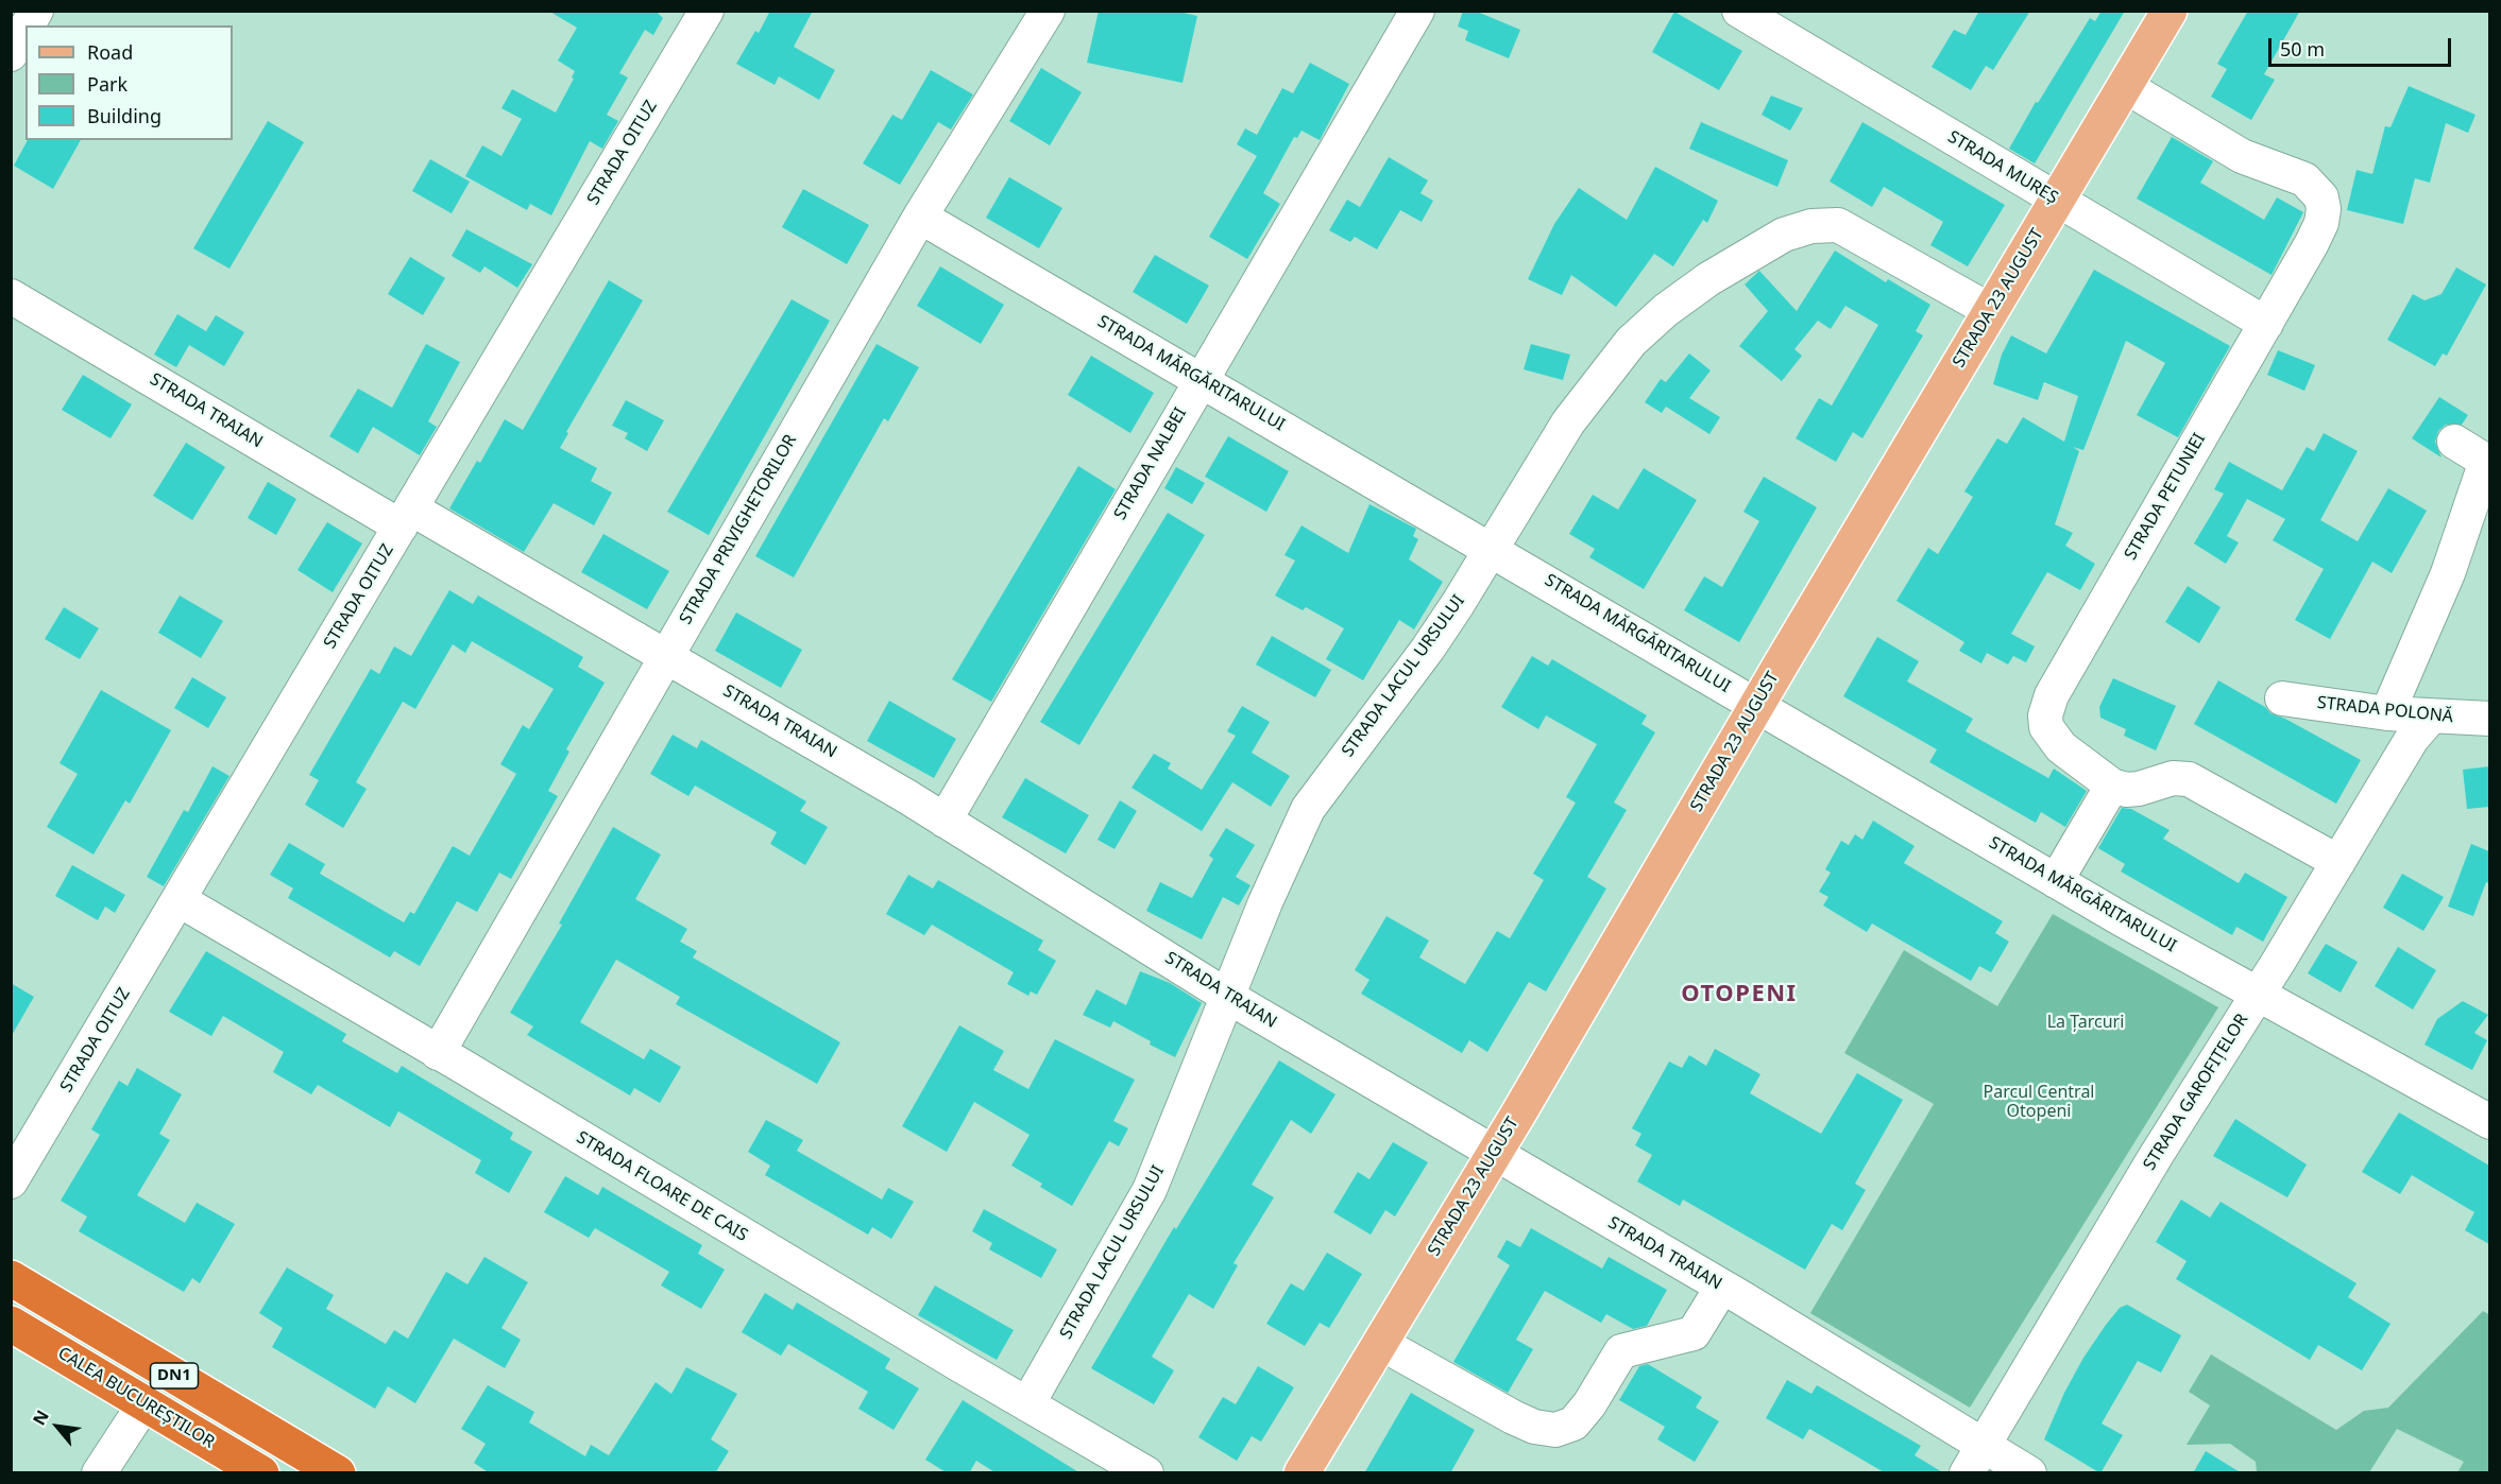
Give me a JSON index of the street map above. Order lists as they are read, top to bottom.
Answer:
{
  "streets": {
    "highway": ["DN1", "CALEA BUCUREȘTILOR"],
    "main road": ["STRADA 23 AUGUST"],
    "street": [
      "STRADA OITUZ",
      "STRADA MUREȘ",
      "STRADA MĂRGĂRITARULUI",
      "STRADA TRAIAN",
      "STRADA NALBEI",
      "STRADA PETUNIEI",
      "STRADA PRIVIGHETORILOR",
      "STRADA LACUL URSULUI",
      "STRADA POLONĂ",
      "STRADA GAROFIȚELOR",
      "STRADA FLOARE DE CAIS"
    ]
  },
  "crossings": [
    ["STRADA OITUZ", "STRADA TRAIAN"],
    ["STRADA OITUZ", "STRADA FLOARE DE CAIS"],
    ["STRADA MUREȘ", "STRADA 23 AUGUST"],
    ["STRADA MUREȘ", "STRADA PETUNIEI"],
    ["STRADA 23 AUGUST", "STRADA MĂRGĂRITARULUI"],
    ["STRADA 23 AUGUST", "STRADA TRAIAN"],
    ["STRADA 23 AUGUST", "STRADA PETUNIEI"],
    ["STRADA 23 AUGUST", "STRADA LACUL URSULUI"],
    ["STRADA MĂRGĂRITARULUI", "STRADA NALBEI"],
    ["STRADA MĂRGĂRITARULUI", "STRADA PRIVIGHETORILOR"],
    ["STRADA MĂRGĂRITARULUI", "STRADA LACUL URSULUI"],
    ["STRADA MĂRGĂRITARULUI", "STRADA GAROFIȚELOR"],
    ["STRADA TRAIAN", "STRADA NALBEI"],
    ["STRADA TRAIAN", "STRADA PRIVIGHETORILOR"],
    ["STRADA TRAIAN", "STRADA LACUL URSULUI"],
    ["STRADA TRAIAN", "STRADA GAROFIȚELOR"],
    ["STRADA PRIVIGHETORILOR", "STRADA FLOARE DE CAIS"],
    ["STRADA LACUL URSULUI", "STRADA FLOARE DE CAIS"],
    ["STRADA POLONĂ", "STRADA GAROFIȚELOR"]
  ],
  "districts": ["OTOPENI"],
  "parks": ["La Țarcuri", "Parcul Central Otopeni"],
  "legend": ["Road", "Park", "Building"],
  "scale_bar": "50 m",
  "north": "top left"
}
